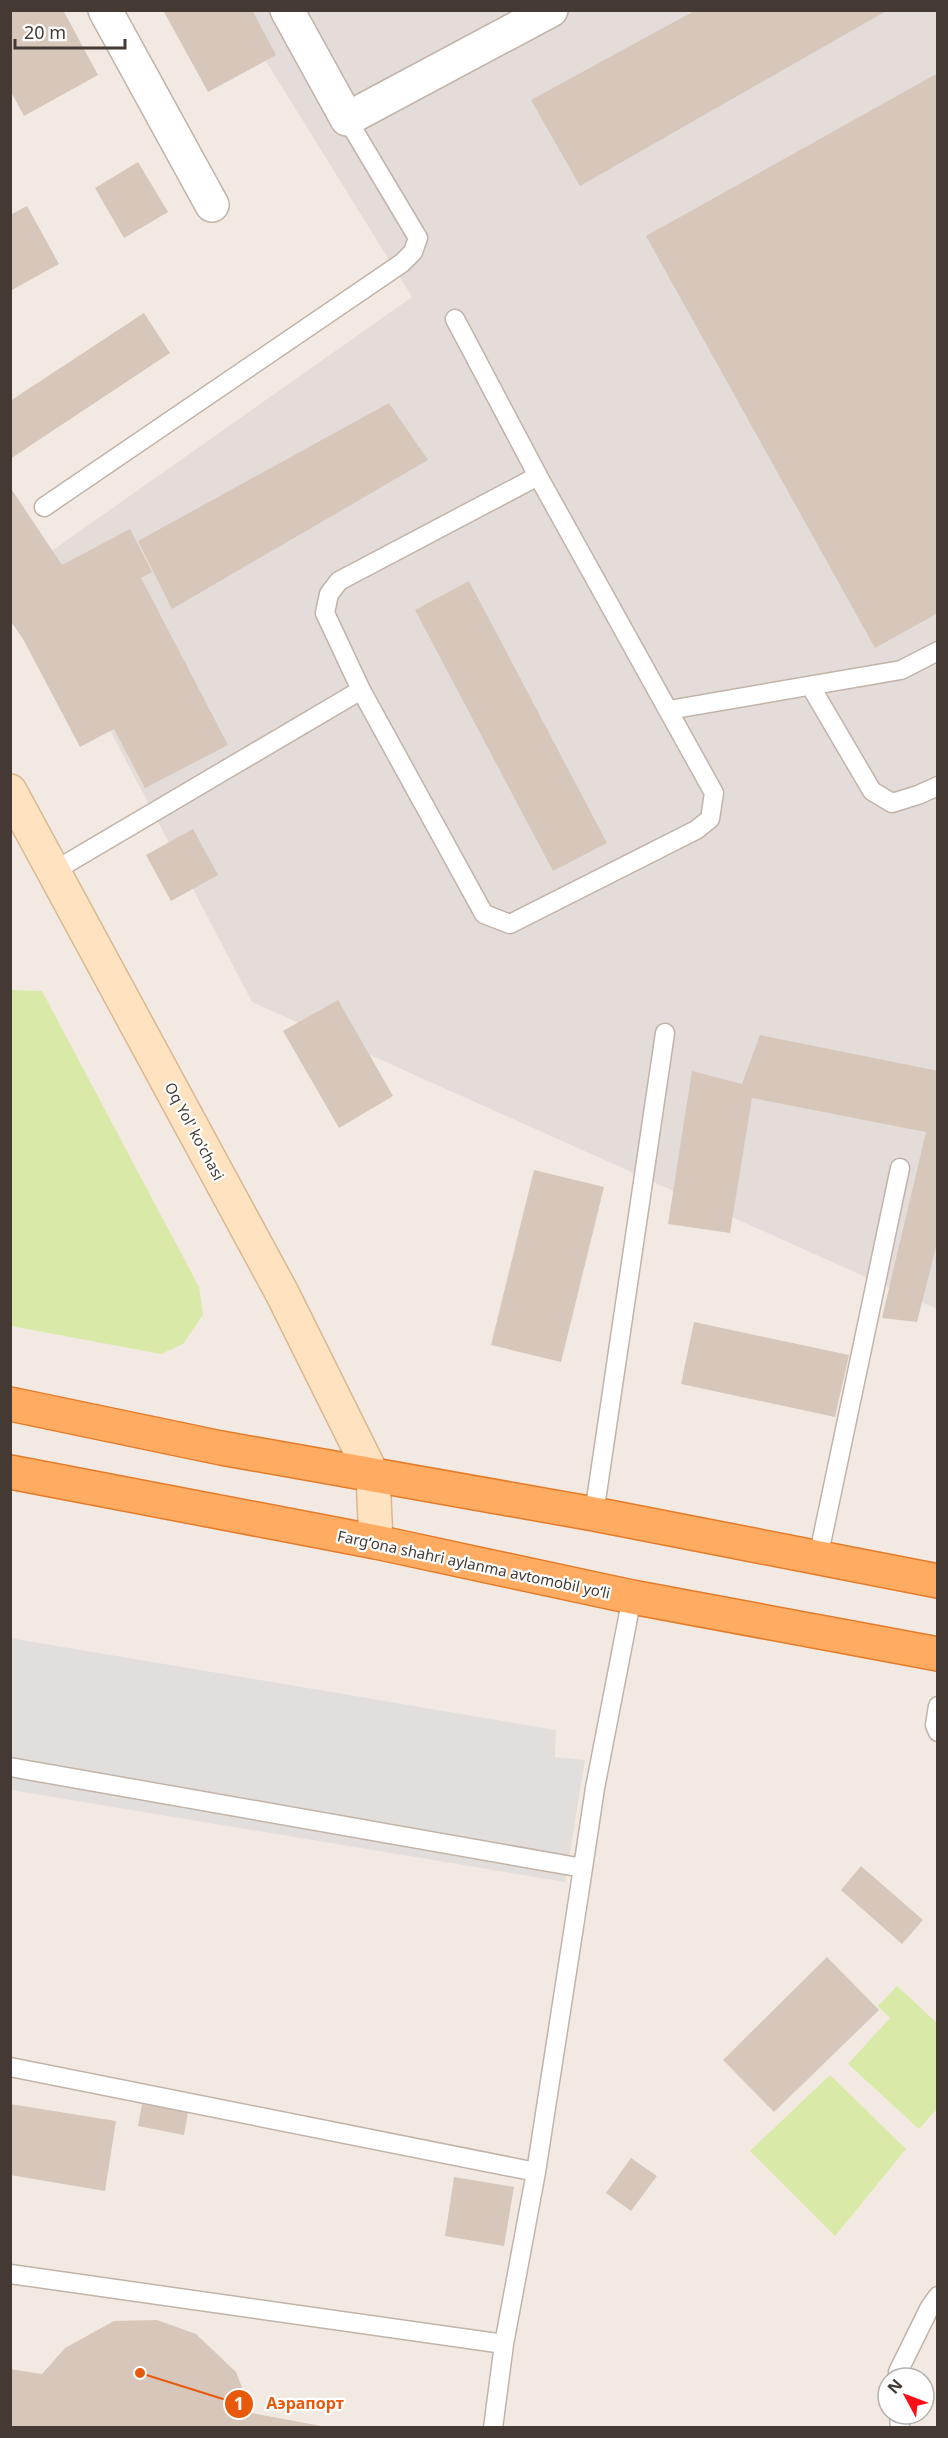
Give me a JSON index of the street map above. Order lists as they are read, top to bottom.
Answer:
{
  "streets": {
    "highway": ["Fargʻona shahri aylanma avtomobil yoʻli"],
    "street": ["Oq Yol' ko'chasi"]
  },
  "places": ["Аэрапорт"],
  "scale_bar": "20 m",
  "north": "top left"
}
